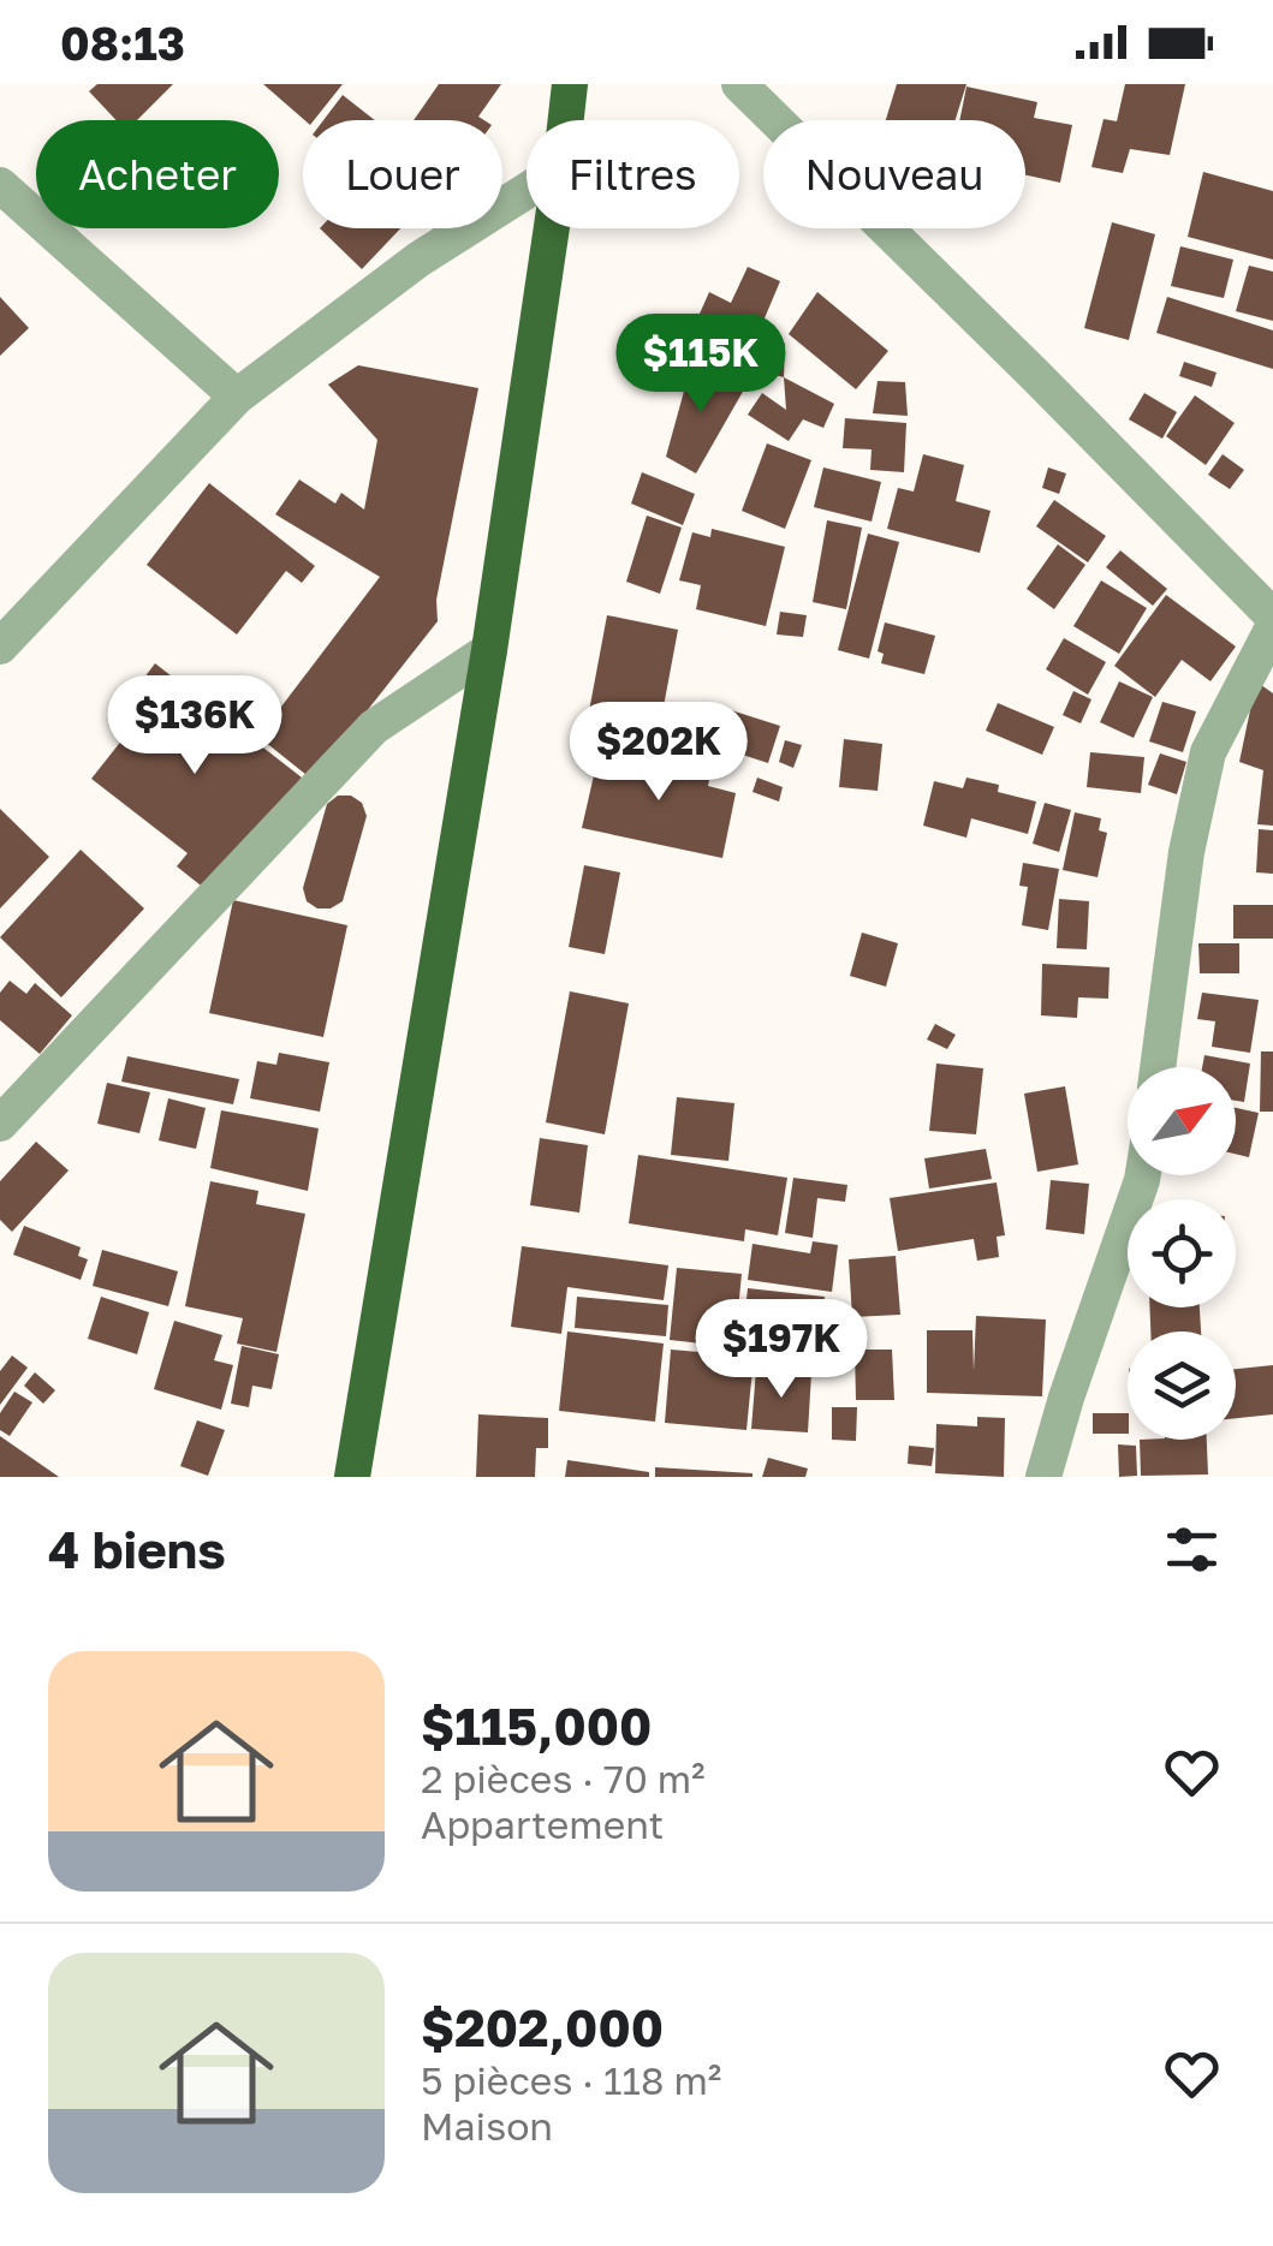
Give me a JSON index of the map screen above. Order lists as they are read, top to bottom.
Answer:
{
  "north": "top right",
  "page": {
    "status": "08:13",
    "chip": [
      "Acheter",
      "Louer",
      "Filtres",
      "Nouveau"
    ],
    "price": [
      "$115K",
      "$136K",
      "$202K",
      "$197K"
    ],
    "heading": "4 biens",
    "list": [
      {
        "name": "$115,000",
        "note": "2 pièces · 70 m² · Appartement"
      },
      {
        "name": "$202,000",
        "note": "5 pièces · 118 m² · Maison"
      }
    ]
  }
}
